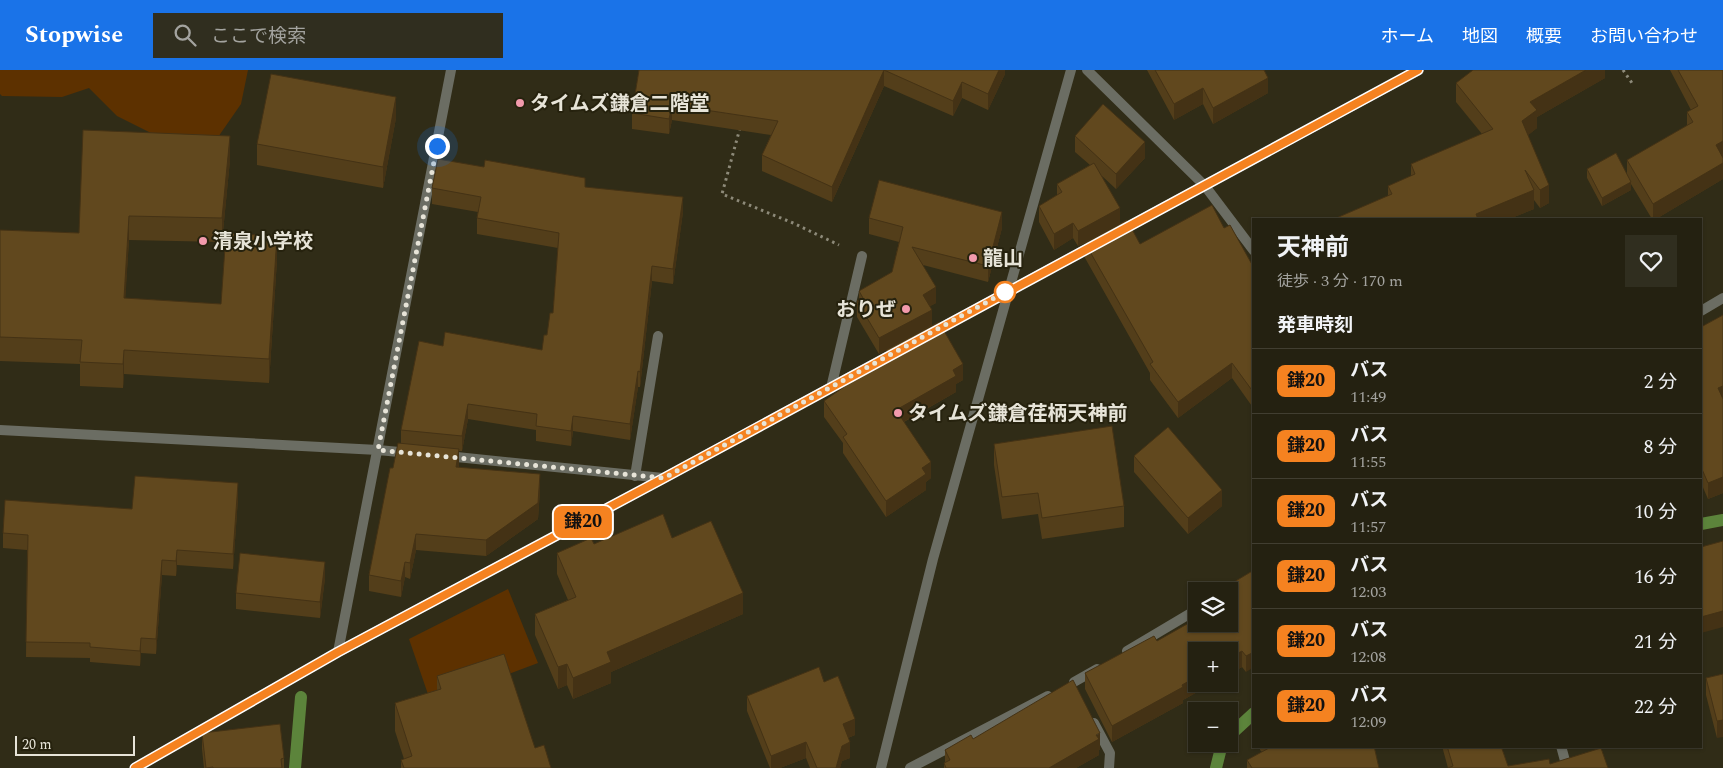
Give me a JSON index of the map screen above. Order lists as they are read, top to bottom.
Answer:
{
  "places": [
    "タイムズ鎌倉二階堂",
    "清泉小学校",
    "龍山",
    "おりぜ",
    "タイムズ鎌倉荏柄天神前"
  ],
  "lines": ["bus line 鎌20"],
  "scale_bar": "20 m",
  "page": {
    "header": "Stopwise",
    "search": "ここで検索",
    "nav": [
      "ホーム",
      "地図",
      "概要",
      "お問い合わせ"
    ],
    "on_map": "鎌20",
    "heading": [
      ["天神前", "徒歩 · 3 分 · 170 m"],
      "発車時刻"
    ],
    "list": [
      {
        "mark": "鎌20",
        "name": "バス",
        "note": "11:49",
        "value": "2 分"
      },
      {
        "mark": "鎌20",
        "name": "バス",
        "note": "11:55",
        "value": "8 分"
      },
      {
        "mark": "鎌20",
        "name": "バス",
        "note": "11:57",
        "value": "10 分"
      },
      {
        "mark": "鎌20",
        "name": "バス",
        "note": "12:03",
        "value": "16 分"
      },
      {
        "mark": "鎌20",
        "name": "バス",
        "note": "12:08",
        "value": "21 分"
      },
      {
        "mark": "鎌20",
        "name": "バス",
        "note": "12:09",
        "value": "22 分"
      }
    ],
    "map_buttons": ["+", "−"],
    "scale": "20 m"
  }
}
